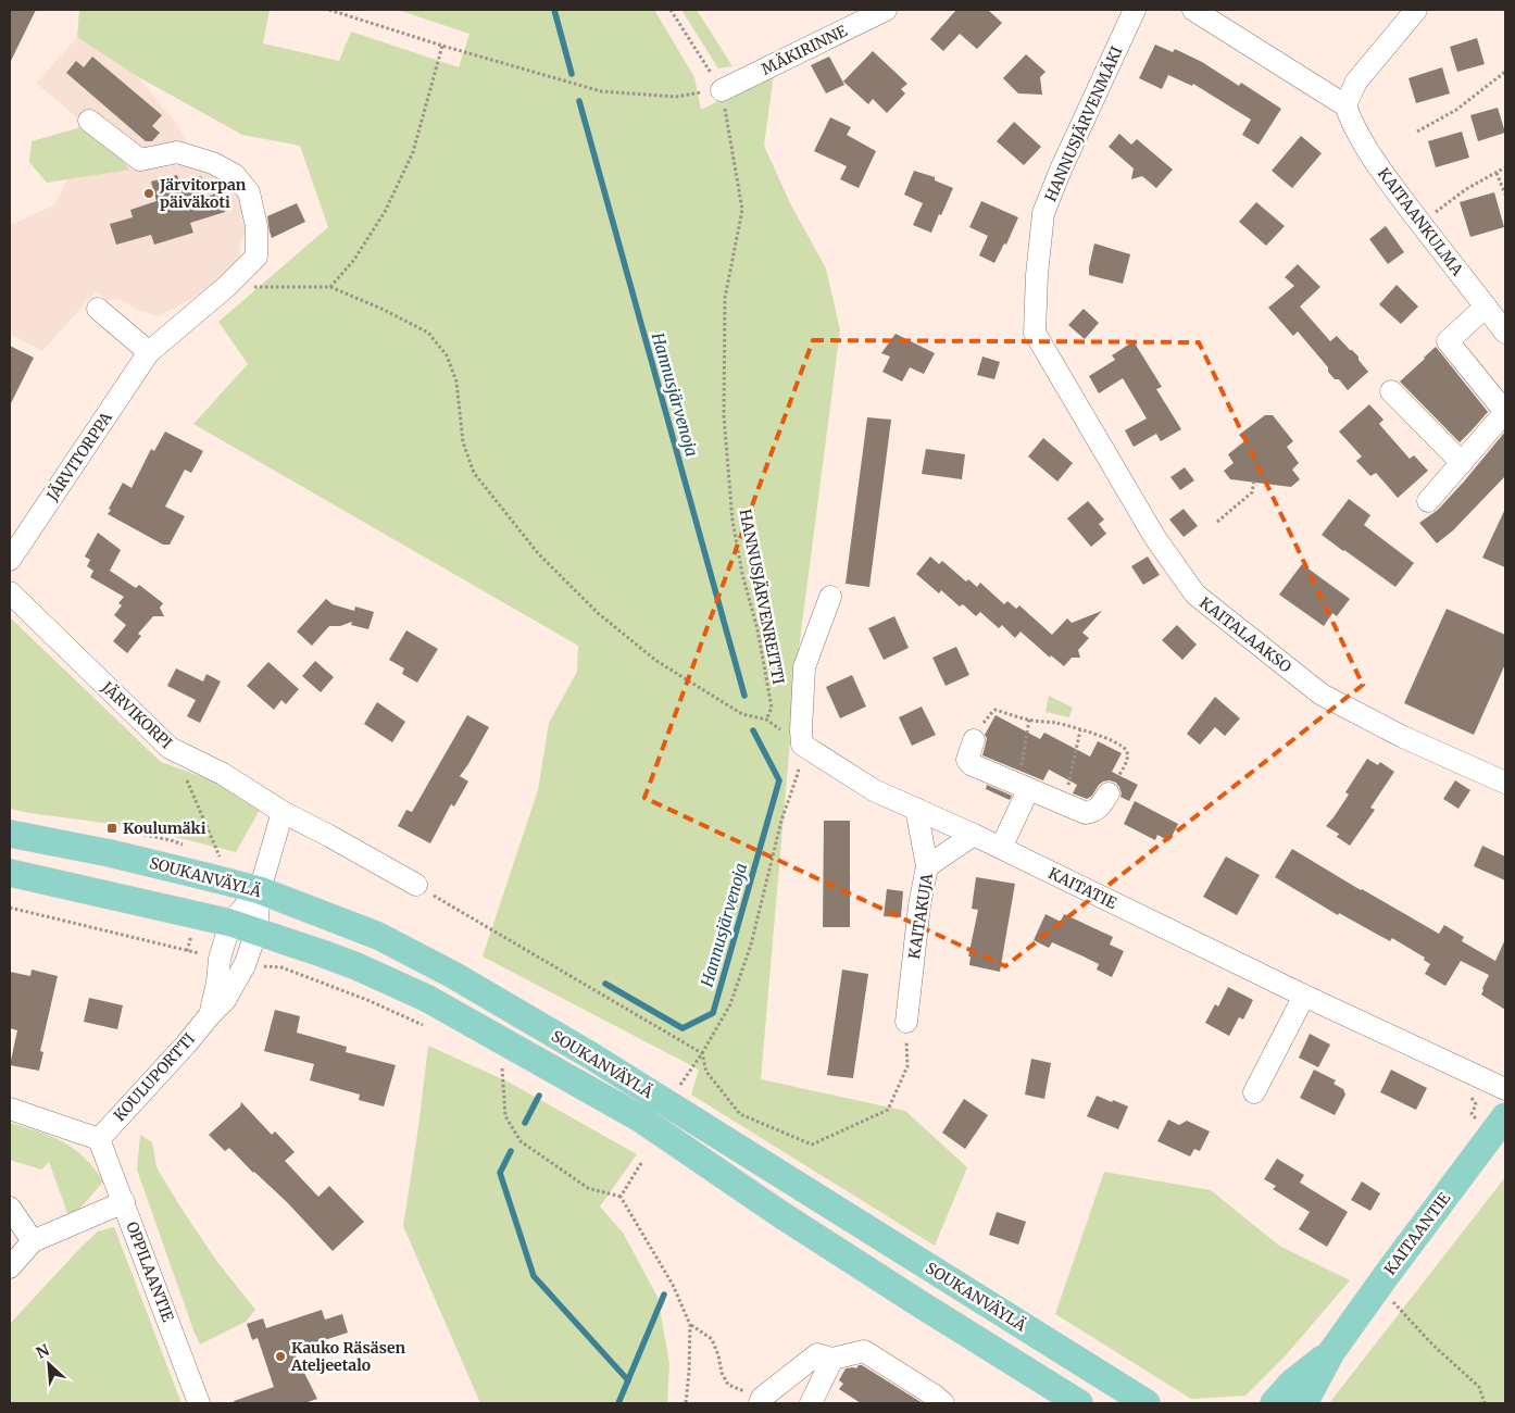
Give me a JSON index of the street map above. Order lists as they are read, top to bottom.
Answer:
{
  "streets": {
    "main road": ["SOUKANVÄYLÄ", "KAITAANTIE"],
    "street": [
      "MÄKIRINNE",
      "HANNUSJÄRVENMÄKI",
      "KAITAANKULMA",
      "JÄRVITORPPA",
      "KAITALAAKSO",
      "JÄRVIKORPI",
      "KAITATIE",
      "KAITAKUJA",
      "KOULUPORTTI",
      "OPPILAANTIE"
    ],
    "path": ["HANNUSJÄRVENREITTI"]
  },
  "crossings": [
    ["MÄKIRINNE", "HANNUSJÄRVENREITTI"],
    ["HANNUSJÄRVENMÄKI", "KAITALAAKSO"],
    ["SOUKANVÄYLÄ", "KOULUPORTTI"],
    ["KAITATIE", "KAITAKUJA"],
    ["KOULUPORTTI", "OPPILAANTIE"]
  ],
  "water": ["Hannusjärvenoja"],
  "places": {
    "other": ["Järvitorpan päiväkoti", "Kauko Räsäsen Ateljeetalo"],
    "transit": ["Koulumäki"]
  },
  "north": "top left"
}
